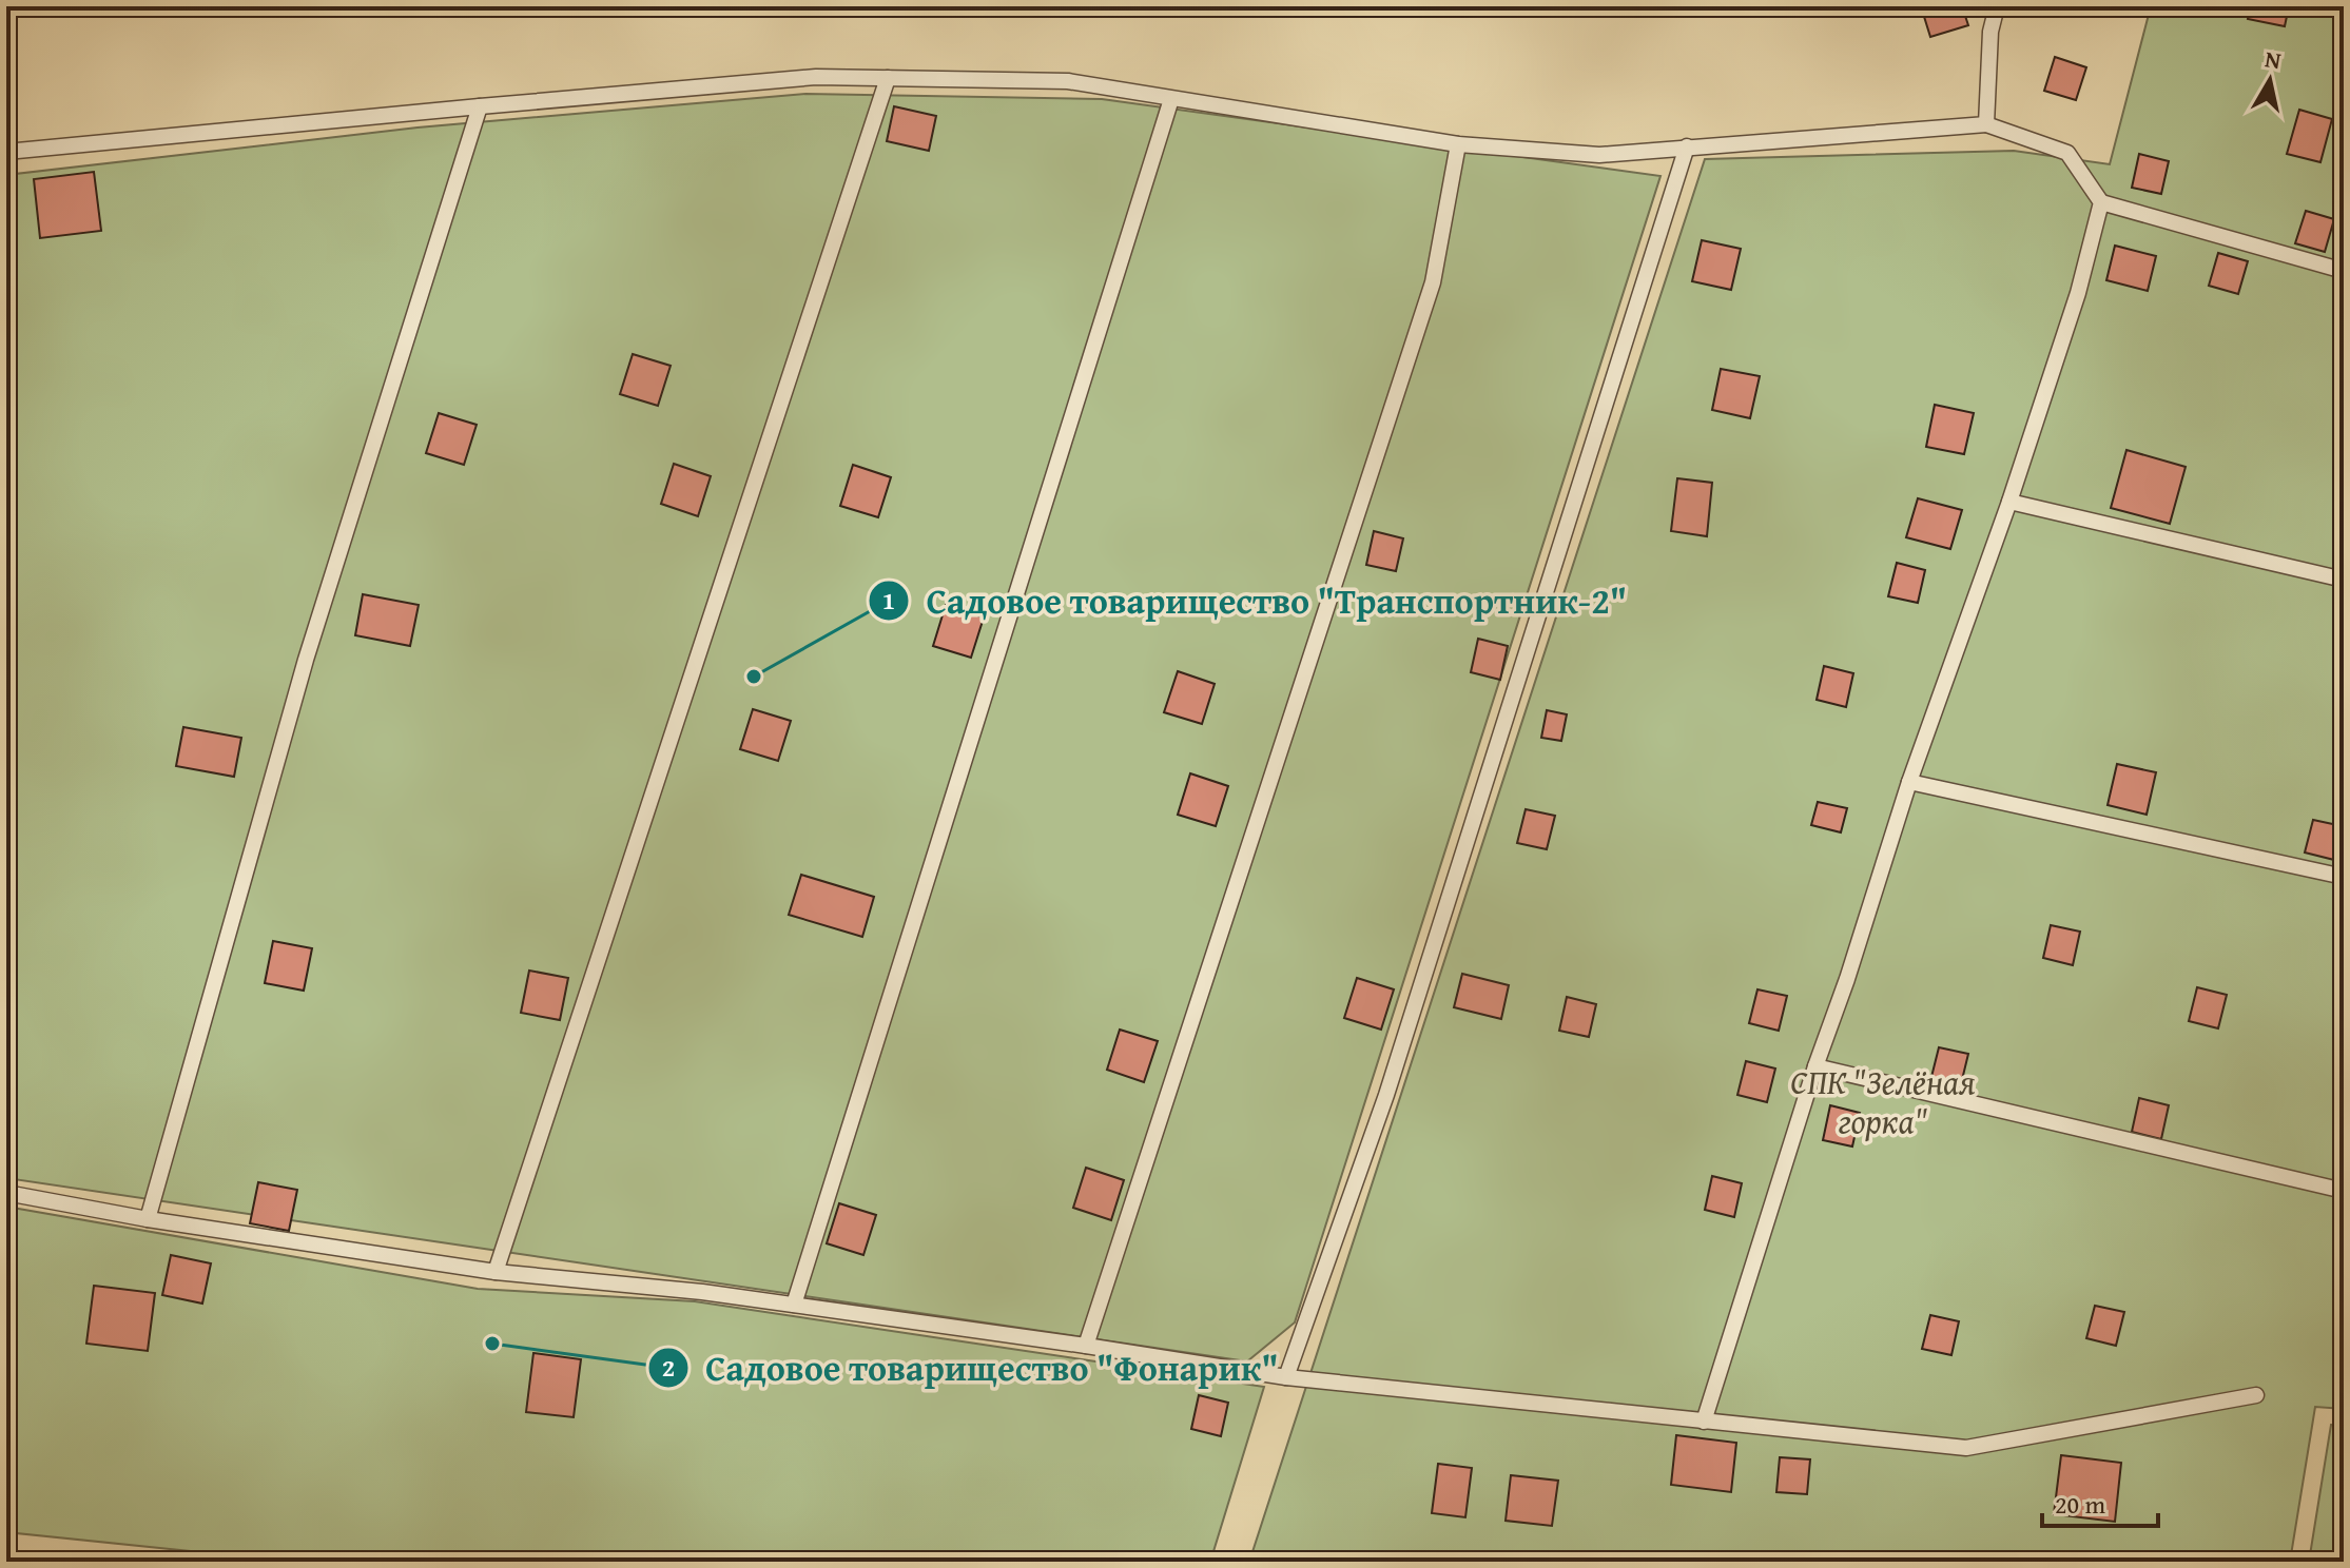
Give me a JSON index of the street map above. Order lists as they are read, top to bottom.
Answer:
{
  "parks": ["СПК \"Зелёная горка\""],
  "places": ["Садовое товарищество \"Транспортник-2\"", "Садовое товарищество \"Фонарик\""],
  "scale_bar": "20 m",
  "north": "top"
}
